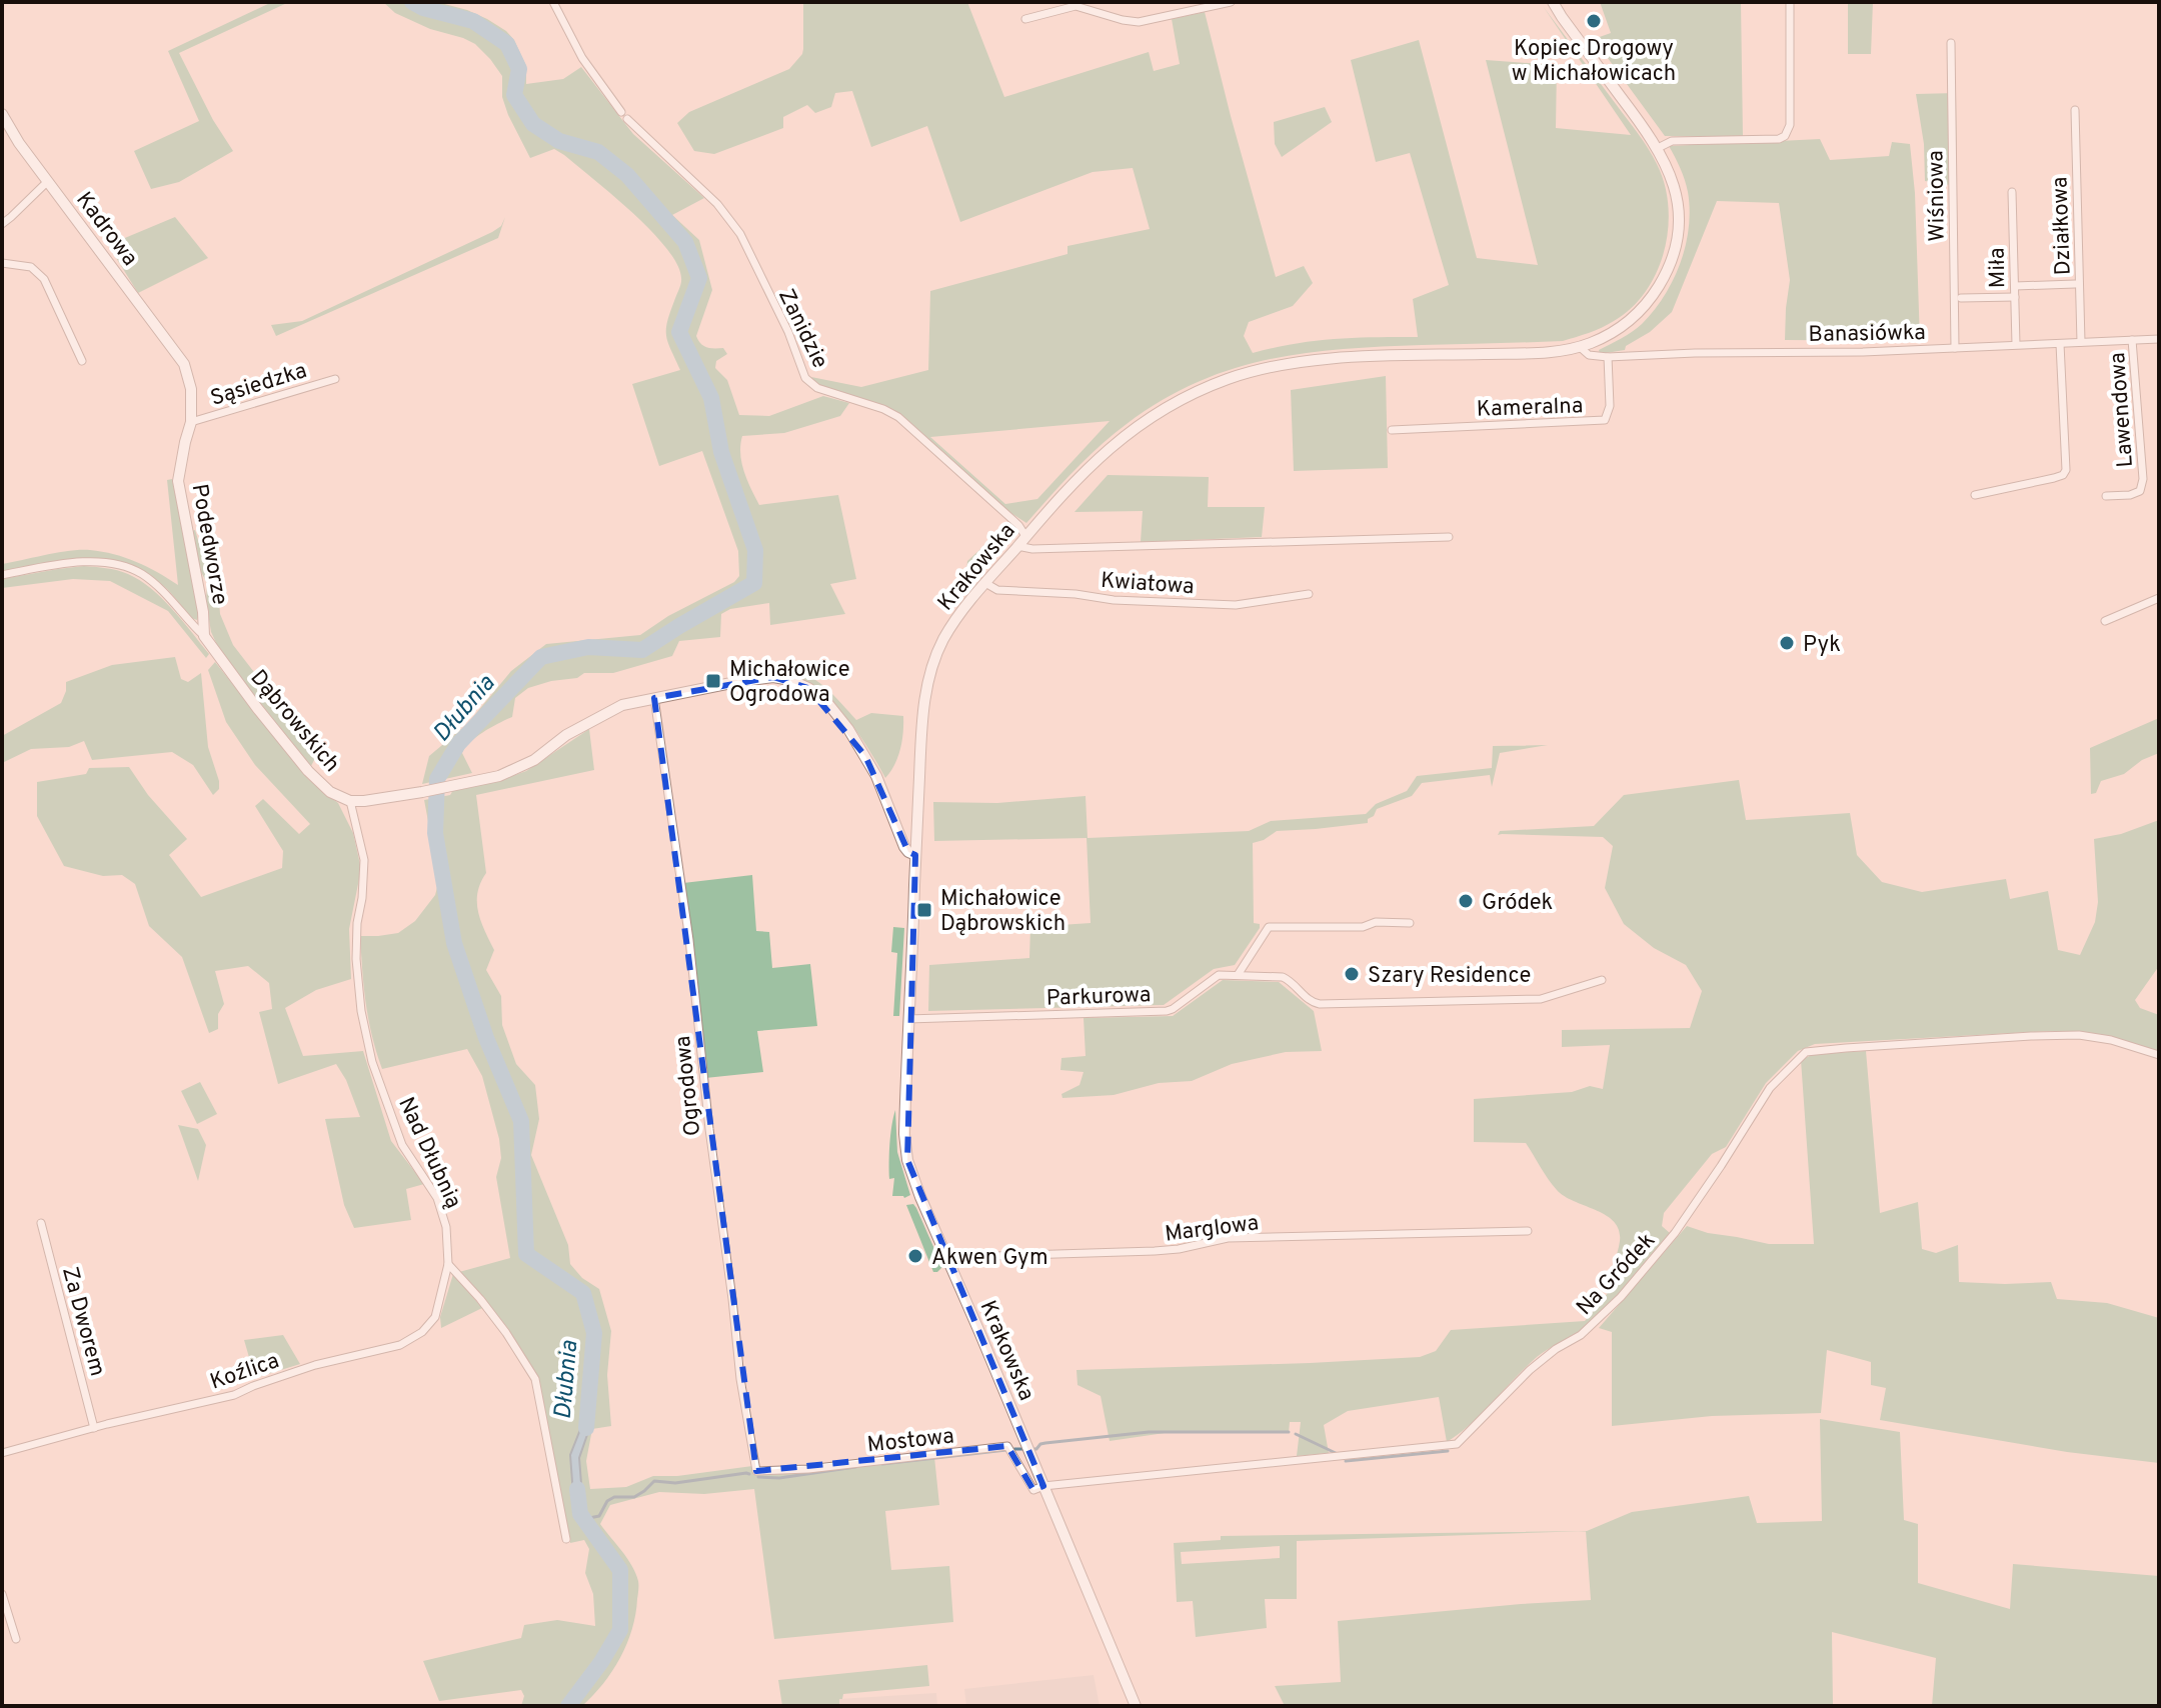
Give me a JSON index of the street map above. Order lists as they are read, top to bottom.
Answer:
{
  "streets": {
    "main road": [
      "Kadrowa",
      "Podedworze",
      "Krakowska",
      "Dąbrowskich"
    ],
    "street": [
      "Wiśniowa",
      "Działkowa",
      "Miła",
      "Zanidzie",
      "Banasiówka",
      "Sąsiedzka",
      "Kameralna",
      "Lawendowa",
      "Kwiatowa",
      "Parkurowa",
      "Ogrodowa",
      "Nad Dłubnią",
      "Marglowa",
      "Na Gródek",
      "Za Dworem",
      "Koźlica",
      "Mostowa"
    ]
  },
  "crossings": [
    ["Wiśniowa", "Banasiówka"],
    ["Działkowa", "Banasiówka"],
    ["Kadrowa", "Podedworze"],
    ["Miła", "Banasiówka"],
    ["Zanidzie", "Krakowska"],
    ["Banasiówka", "Kameralna"],
    ["Banasiówka", "Lawendowa"],
    ["Banasiówka", "Krakowska"],
    ["Sąsiedzka", "Podedworze"],
    ["Podedworze", "Dąbrowskich"],
    ["Krakowska", "Kwiatowa"],
    ["Krakowska", "Parkurowa"],
    ["Krakowska", "Marglowa"],
    ["Krakowska", "Na Gródek"],
    ["Krakowska", "Mostowa"],
    ["Dąbrowskich", "Nad Dłubnią"],
    ["Ogrodowa", "Mostowa"],
    ["Nad Dłubnią", "Koźlica"],
    ["Na Gródek", "Mostowa"],
    ["Za Dworem", "Koźlica"]
  ],
  "water": ["Dłubnia"],
  "places": {
    "other": [
      "Kopiec Drogowy w Michałowicach",
      "Pyk",
      "Gródek",
      "Szary Residence",
      "Akwen Gym"
    ],
    "transit": ["Michałowice Ogrodowa", "Michałowice Dąbrowskich"]
  }
}
